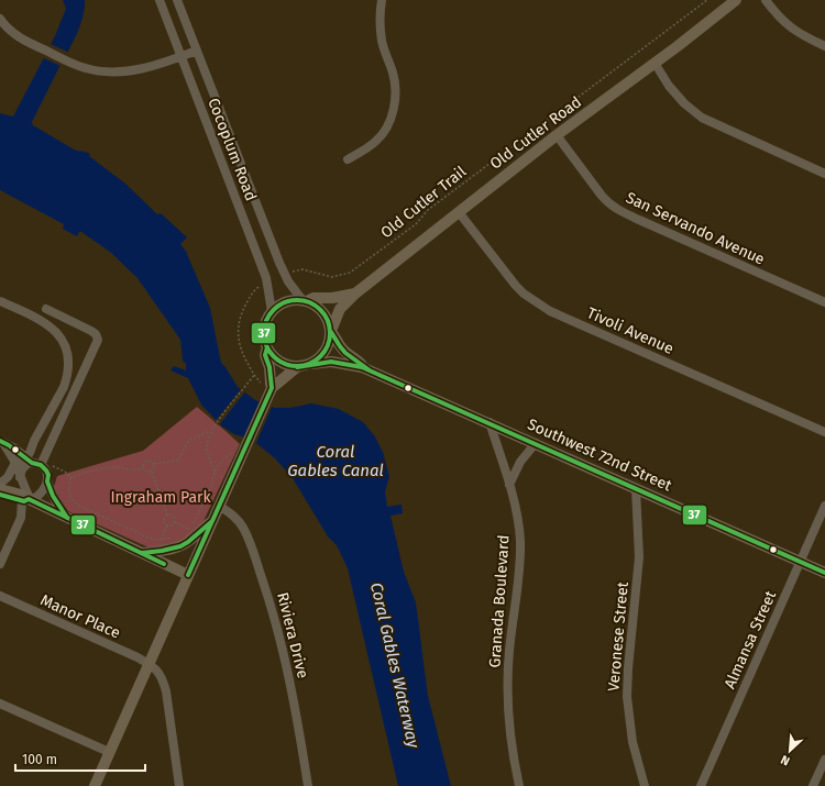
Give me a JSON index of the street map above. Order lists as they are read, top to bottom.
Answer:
{
  "streets": {
    "main road": ["Old Cutler Road", "Southwest 72nd Street"],
    "street": [
      "Cocoplum Road",
      "San Servando Avenue",
      "Tivoli Avenue",
      "Granada Boulevard",
      "Manor Place",
      "Riviera Drive",
      "Veronese Street",
      "Almansa Street"
    ],
    "path": ["Old Cutler Trail"]
  },
  "crossings": [
    ["Old Cutler Road", "Cocoplum Road"],
    ["Old Cutler Road", "San Servando Avenue"],
    ["Old Cutler Road", "Tivoli Avenue"],
    ["Old Cutler Road", "Southwest 72nd Street"],
    ["Cocoplum Road", "Southwest 72nd Street"],
    ["Southwest 72nd Street", "Granada Boulevard"],
    ["Southwest 72nd Street", "Veronese Street"],
    ["Southwest 72nd Street", "Almansa Street"]
  ],
  "water": ["Coral Gables Canal", "Coral Gables Waterway"],
  "parks": ["Ingraham Park"],
  "lines": ["transit line 37"],
  "scale_bar": "100 m",
  "north": "bottom left"
}
